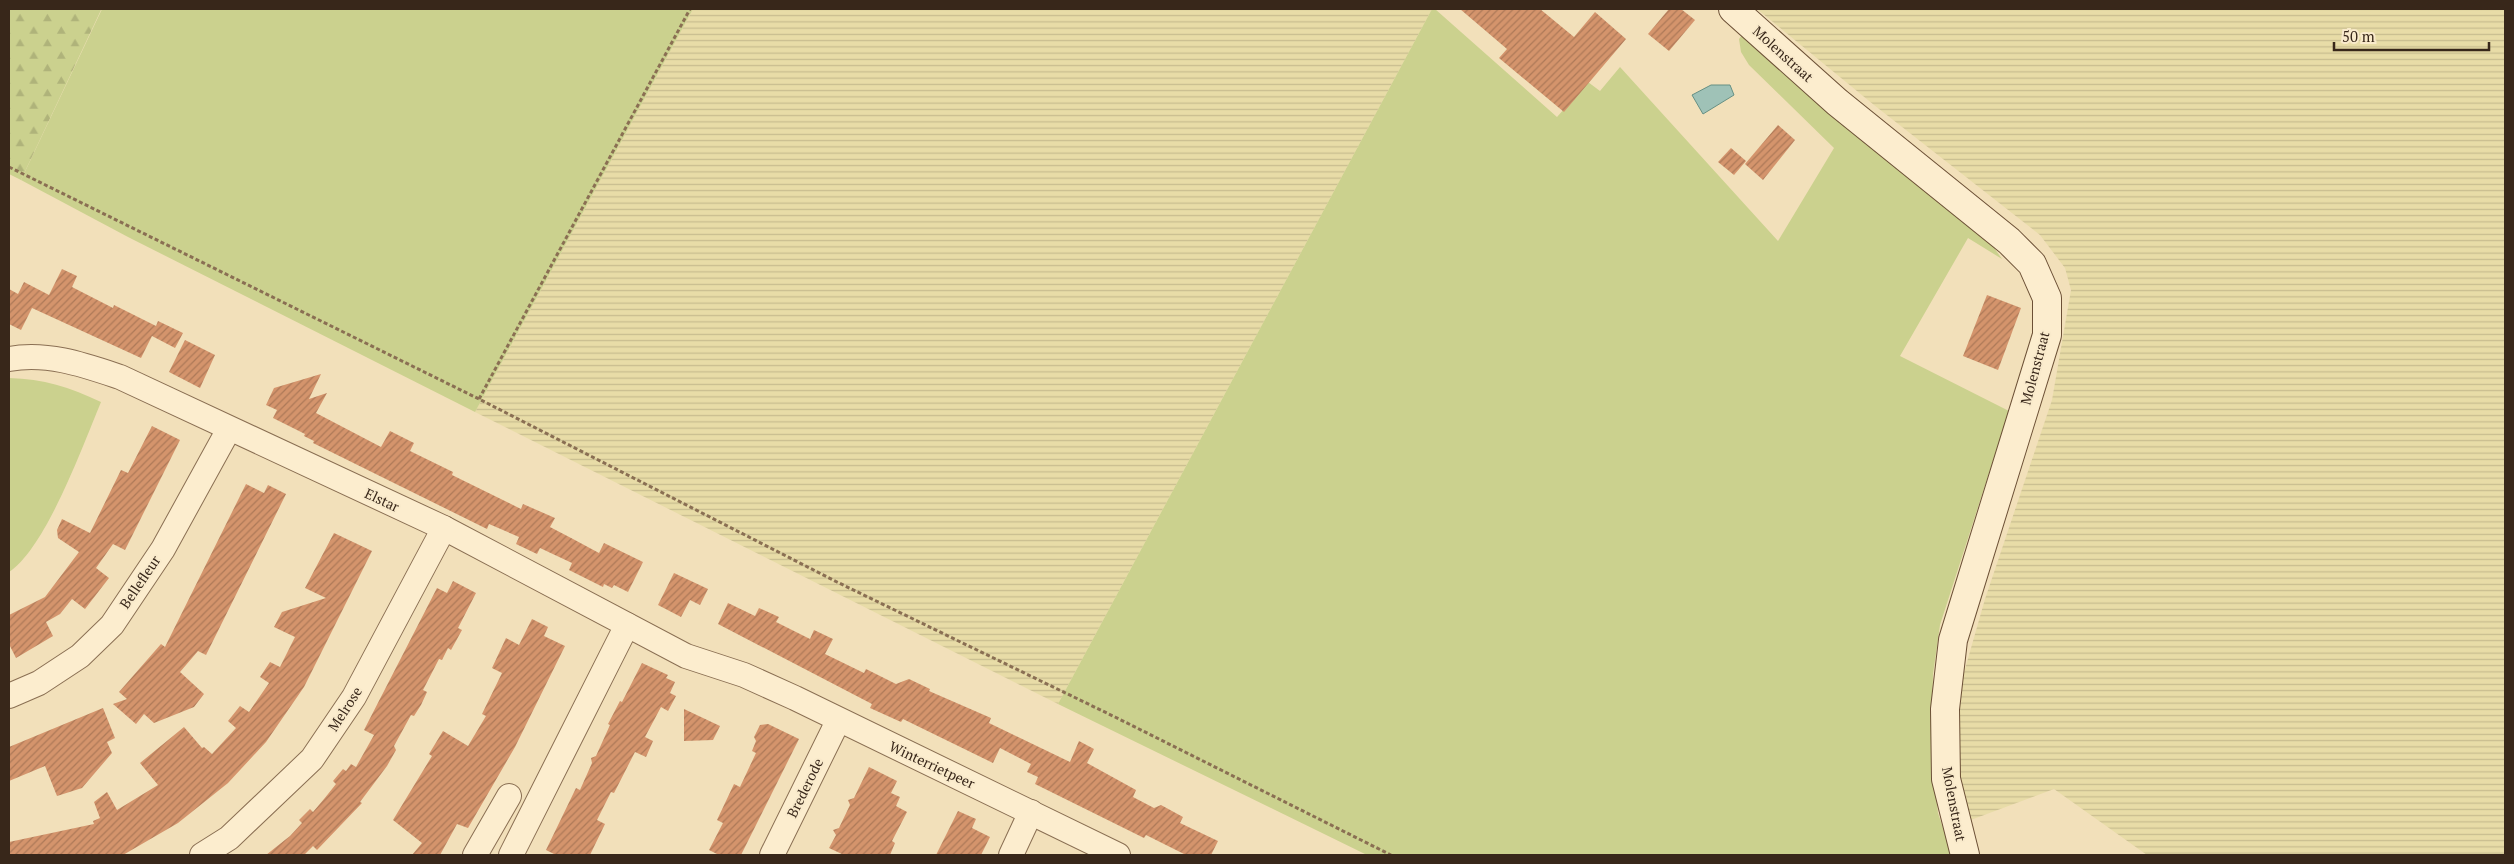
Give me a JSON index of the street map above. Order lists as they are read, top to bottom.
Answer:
{
  "streets": {
    "street": [
      "Molenstraat",
      "Elstar",
      "Bellefleur",
      "Melrose",
      "Winterrietpeer",
      "Brederode"
    ]
  },
  "crossings": [
    ["Elstar", "Bellefleur"],
    ["Elstar", "Melrose"],
    ["Elstar", "Winterrietpeer"],
    ["Winterrietpeer", "Brederode"]
  ],
  "scale_bar": "50 m"
}
